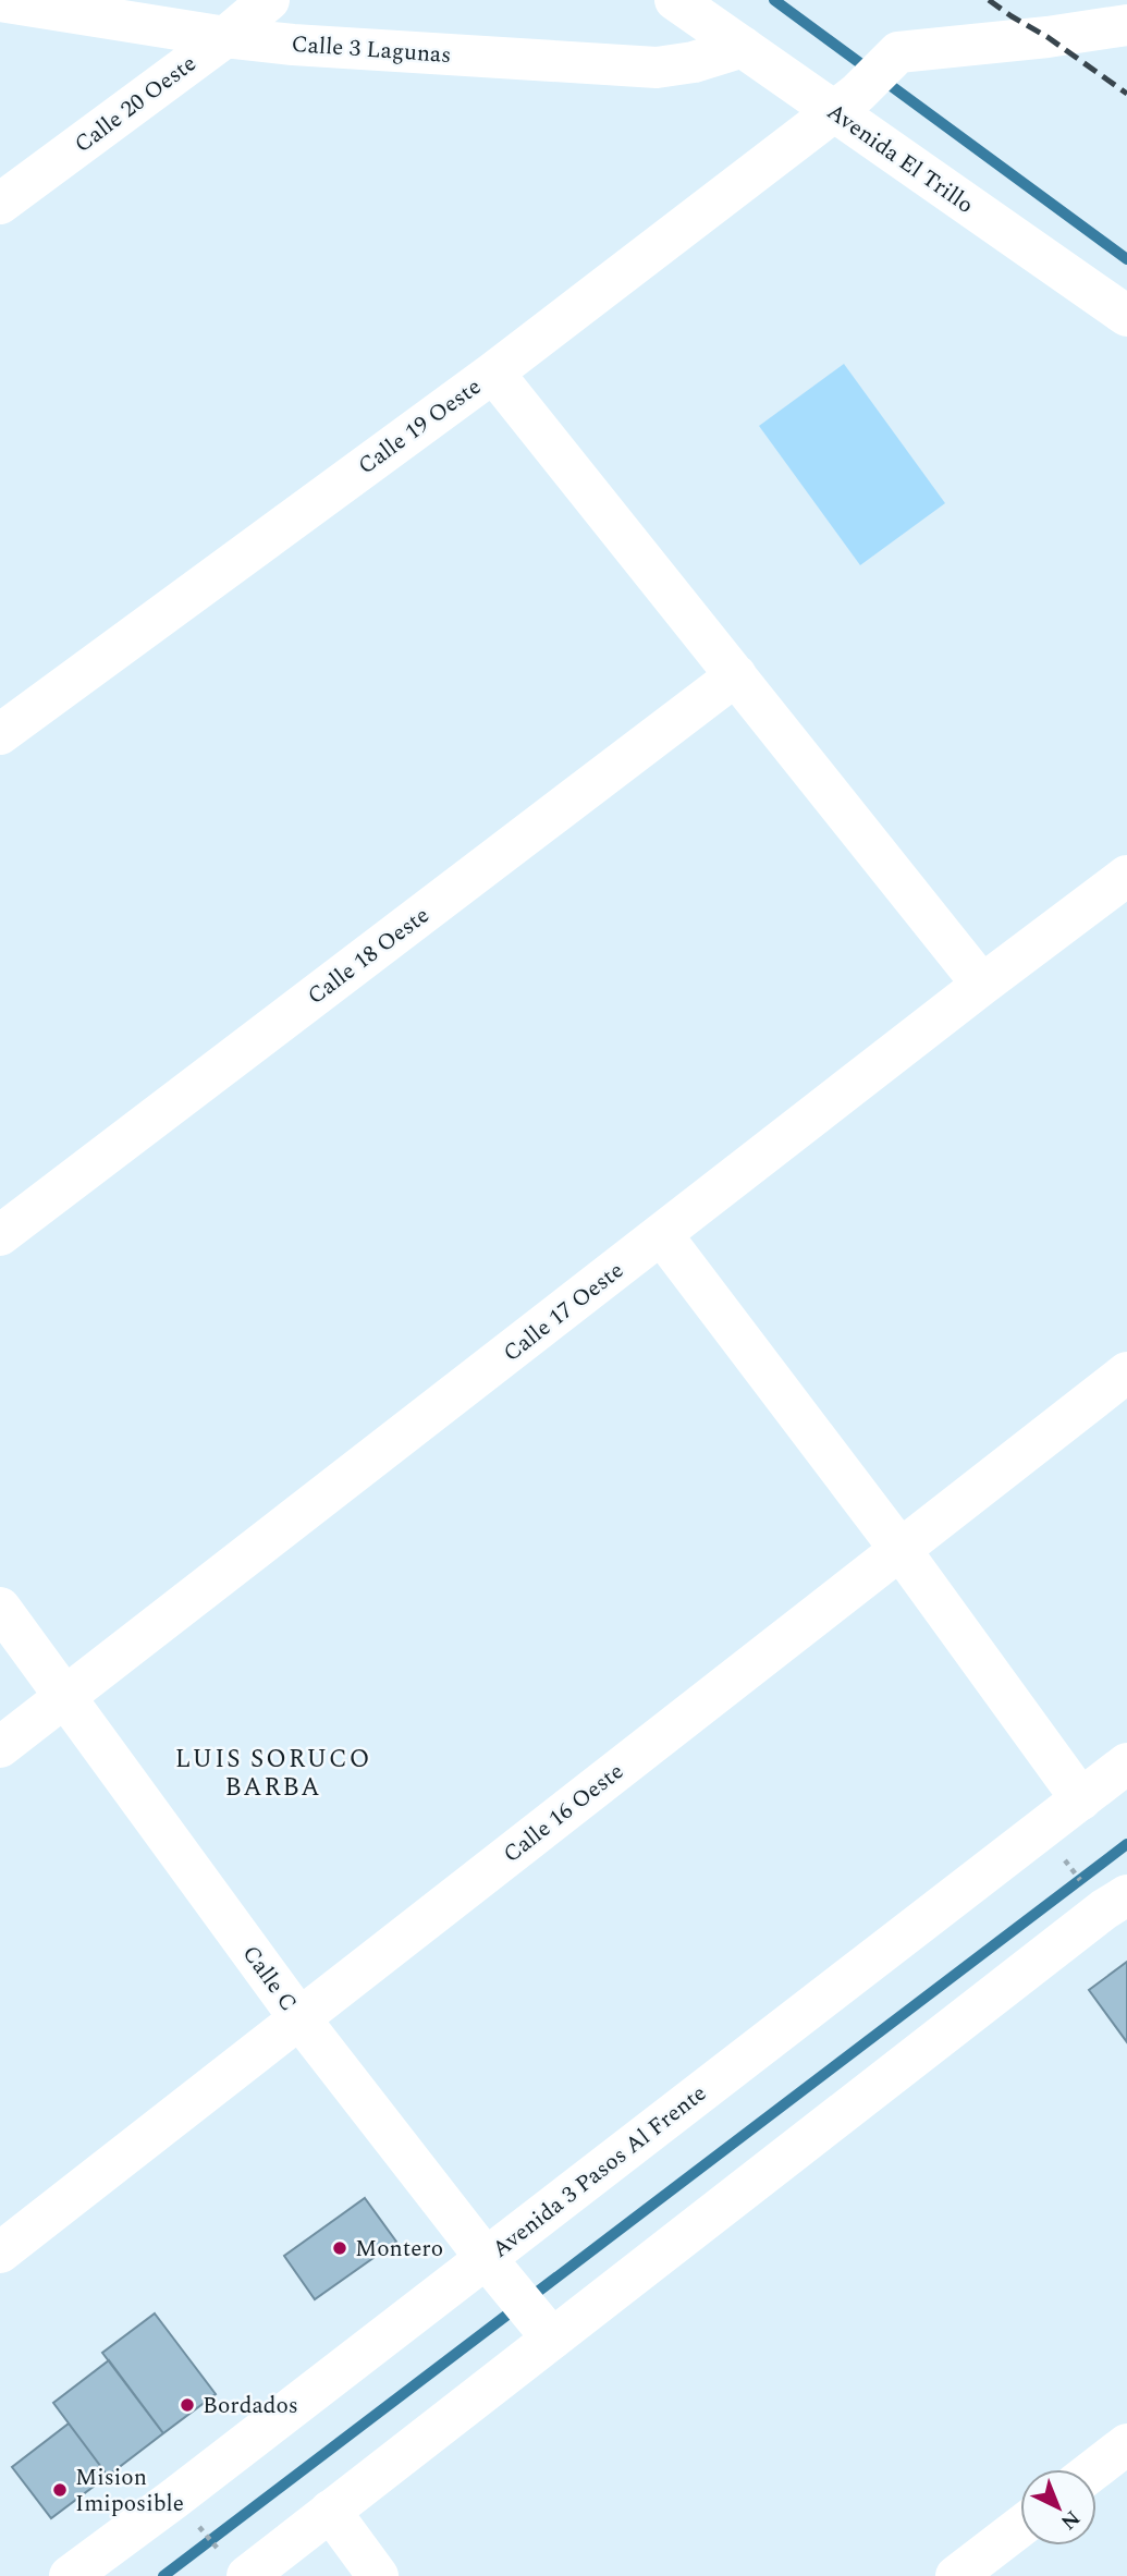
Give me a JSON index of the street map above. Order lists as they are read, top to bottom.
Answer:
{
  "streets": {
    "street": [
      "Calle 3 Lagunas",
      "Calle 20 Oeste",
      "Avenida El Trillo",
      "Calle 19 Oeste",
      "Calle 18 Oeste",
      "Calle 17 Oeste",
      "Calle 16 Oeste",
      "Calle C",
      "Avenida 3 Pasos Al Frente"
    ]
  },
  "crossings": [
    ["Calle 3 Lagunas", "Calle 20 Oeste"],
    ["Calle 3 Lagunas", "Avenida El Trillo"],
    ["Avenida El Trillo", "Calle 19 Oeste"],
    ["Calle 17 Oeste", "Calle C"],
    ["Calle 16 Oeste", "Calle C"],
    ["Calle C", "Avenida 3 Pasos Al Frente"]
  ],
  "districts": ["LUIS SORUCO BARBA"],
  "places": ["Montero", "Bordados", "Mision Imiposible"],
  "north": "bottom right"
}
